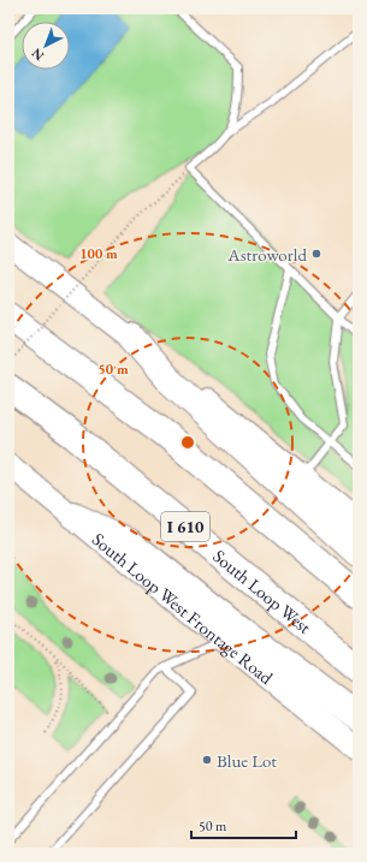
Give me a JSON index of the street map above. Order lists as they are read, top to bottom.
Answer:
{
  "streets": {
    "highway": ["I 610", "South Loop West"],
    "main road": ["South Loop West Frontage Road"]
  },
  "places": ["Astroworld", "Blue Lot"],
  "scale_bar": "50 m",
  "north": "bottom left",
  "rings": ["100 m", "50 m"]
}
